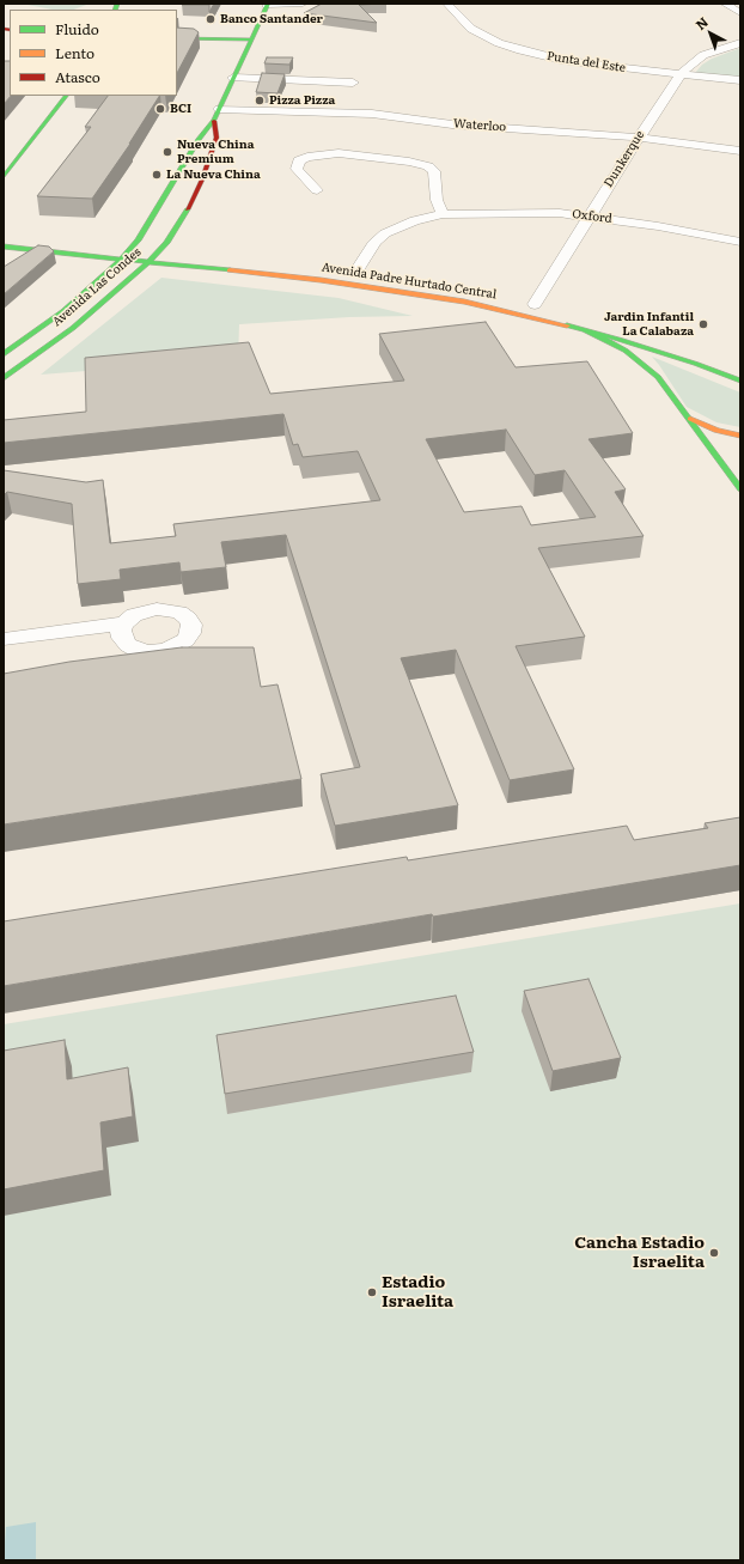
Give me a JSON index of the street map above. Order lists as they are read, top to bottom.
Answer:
{
  "streets": {
    "main road": ["Avenida Padre Hurtado Central", "Avenida Las Condes"],
    "street": [
      "Punta del Este",
      "Waterloo",
      "Dunkerque",
      "Oxford"
    ]
  },
  "crossings": [
    ["Punta del Este", "Dunkerque"],
    ["Waterloo", "Dunkerque"],
    ["Waterloo", "Avenida Las Condes"],
    ["Dunkerque", "Oxford"],
    ["Avenida Padre Hurtado Central", "Avenida Las Condes"]
  ],
  "places": [
    "Banco Santander",
    "Pizza Pizza",
    "BCI",
    "Nueva China Premium",
    "La Nueva China",
    "Jardin Infantil La Calabaza",
    "Cancha Estadio Israelita",
    "Estadio Israelita"
  ],
  "legend": ["Fluido", "Lento", "Atasco"],
  "north": "top left"
}
